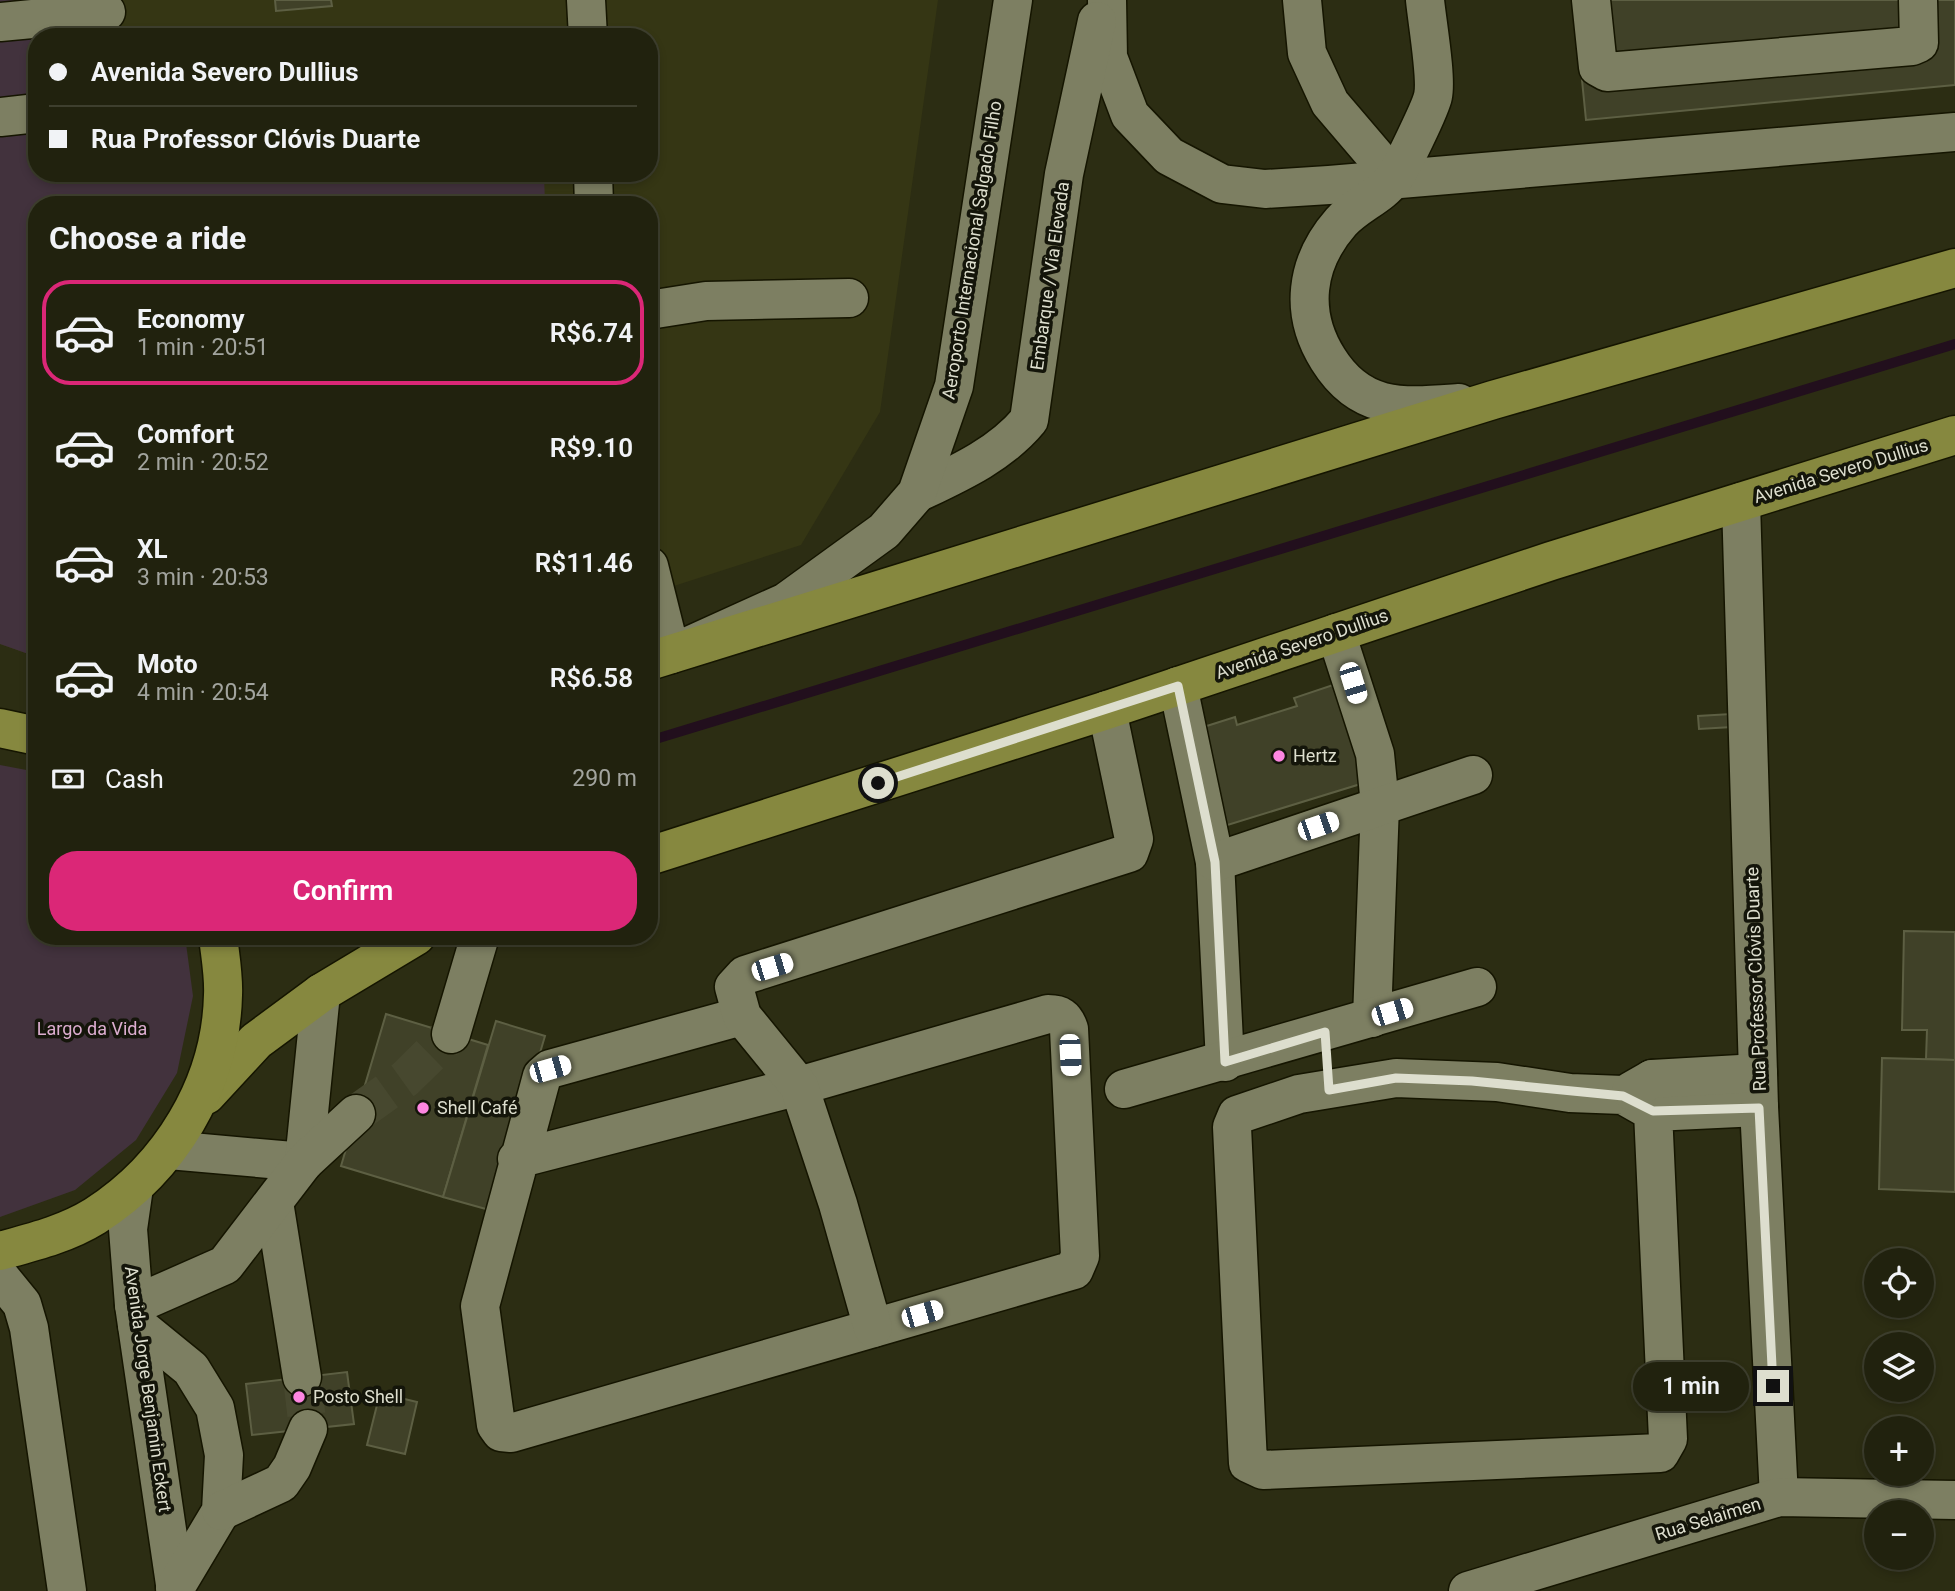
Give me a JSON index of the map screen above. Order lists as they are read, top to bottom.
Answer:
{
  "streets": {
    "main road": ["Avenida Severo Dullius"],
    "street": [
      "Aeroporto Internacional Salgado Filho",
      "Embarque / Via Elevada",
      "Rua Professor Clóvis Duarte",
      "Avenida Jorge Benjamin Eckert",
      "Rua Selaimen"
    ]
  },
  "crossings": [
    ["Aeroporto Internacional Salgado Filho", "Embarque / Via Elevada"],
    ["Avenida Severo Dullius", "Rua Professor Clóvis Duarte"],
    ["Rua Professor Clóvis Duarte", "Rua Selaimen"]
  ],
  "parks": ["Largo da Vida"],
  "places": ["Hertz", "Shell Café", "Posto Shell"],
  "page": {
    "banner": ["Avenida Severo Dullius", "Rua Professor Clóvis Duarte"],
    "heading": "Choose a ride",
    "list": [
      {
        "name": "Economy",
        "note": "1 min · 20:51",
        "value": "R$6.74"
      },
      {
        "name": "Comfort",
        "note": "2 min · 20:52",
        "value": "R$9.10"
      },
      {
        "name": "XL",
        "note": "3 min · 20:53",
        "value": "R$11.46"
      },
      {
        "name": "Moto",
        "note": "4 min · 20:54",
        "value": "R$6.58"
      }
    ],
    "pay": ["Cash", "290 m"],
    "buttons": "Confirm",
    "map_buttons": ["+", "−"],
    "bubble": "1 min"
  }
}
